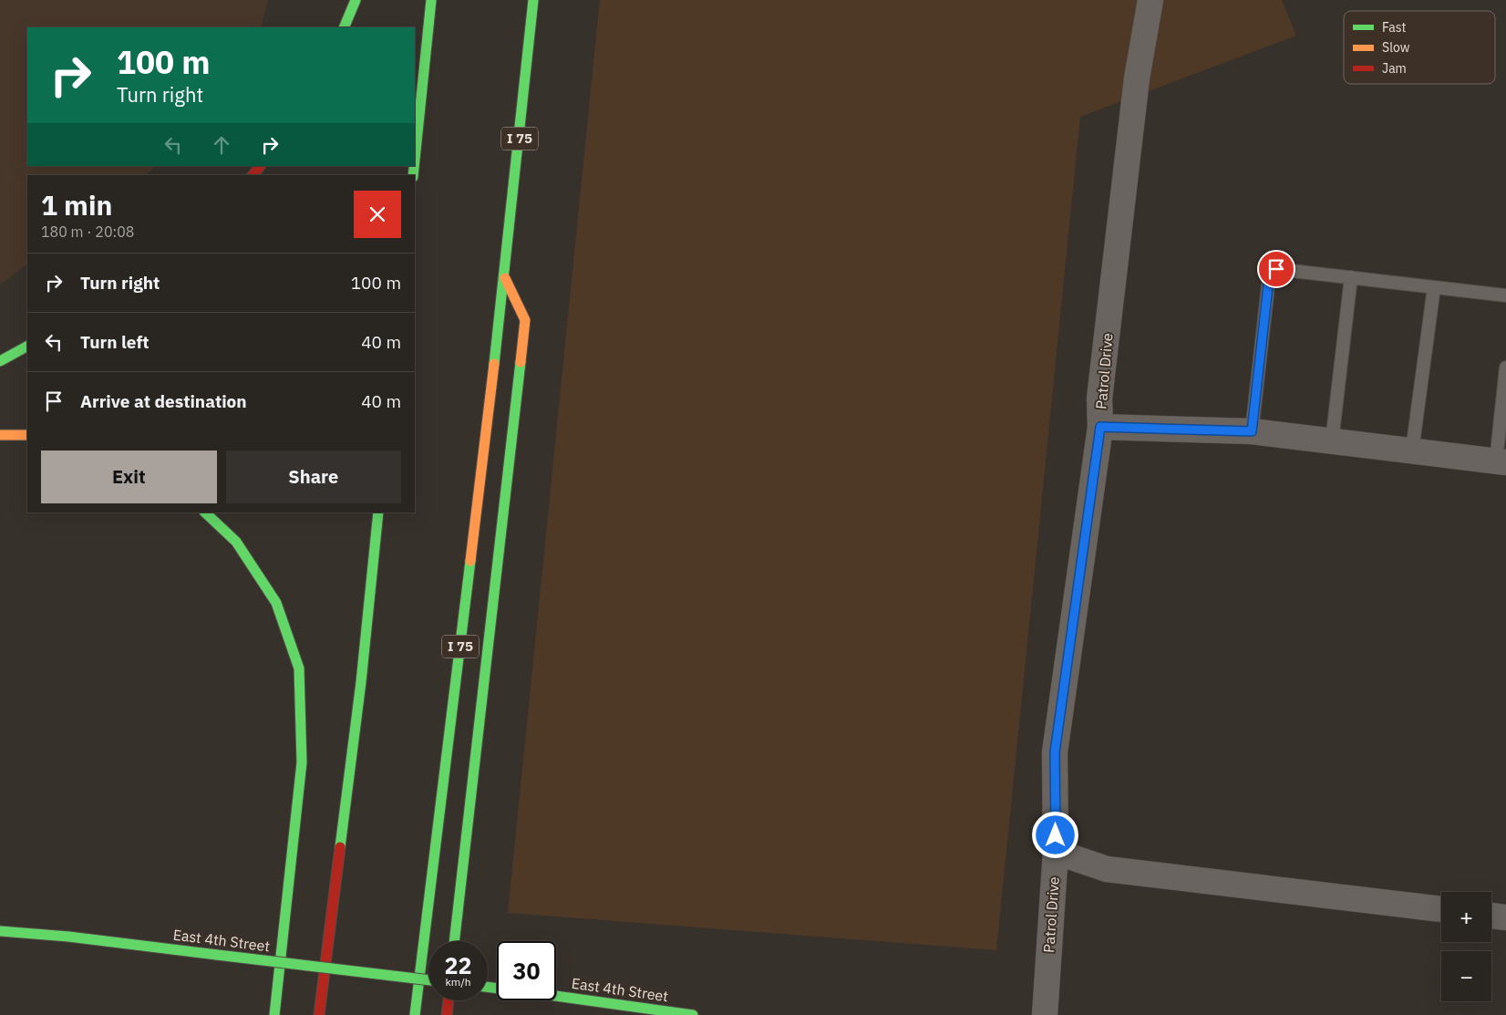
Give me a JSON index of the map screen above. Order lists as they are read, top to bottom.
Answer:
{
  "streets": {
    "main road": ["I 75", "East 4th Street"],
    "street": ["Patrol Drive"]
  },
  "legend": ["Fast", "Slow", "Jam"],
  "page": {
    "turn": ["100 m", "Turn right"],
    "heading": ["1 min", "180 m · 20:08"],
    "list": [
      {
        "name": "Turn right",
        "value": "100 m"
      },
      {
        "name": "Turn left",
        "value": "40 m"
      },
      {
        "name": "Arrive at destination",
        "value": "40 m"
      }
    ],
    "buttons": ["Exit", "Share"],
    "map_buttons": ["+", "−"],
    "speed": "22 km/h",
    "limit": "30"
  }
}
